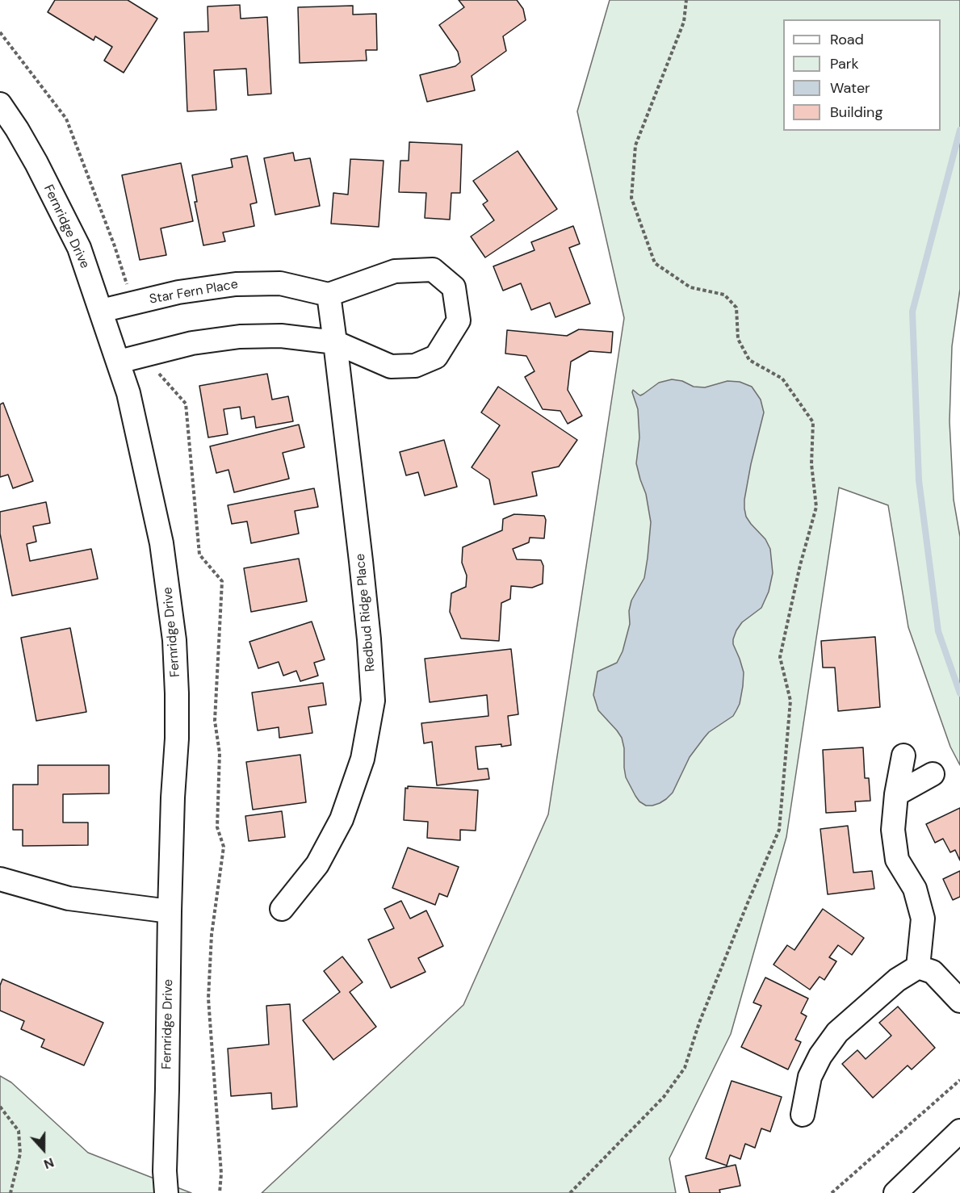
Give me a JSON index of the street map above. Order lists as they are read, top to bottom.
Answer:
{
  "streets": {
    "street": ["Fernridge Drive", "Star Fern Place", "Redbud Ridge Place"]
  },
  "crossings": [
    ["Fernridge Drive", "Star Fern Place"],
    ["Star Fern Place", "Redbud Ridge Place"]
  ],
  "legend": [
    "Road",
    "Park",
    "Water",
    "Building"
  ],
  "north": "bottom"
}
